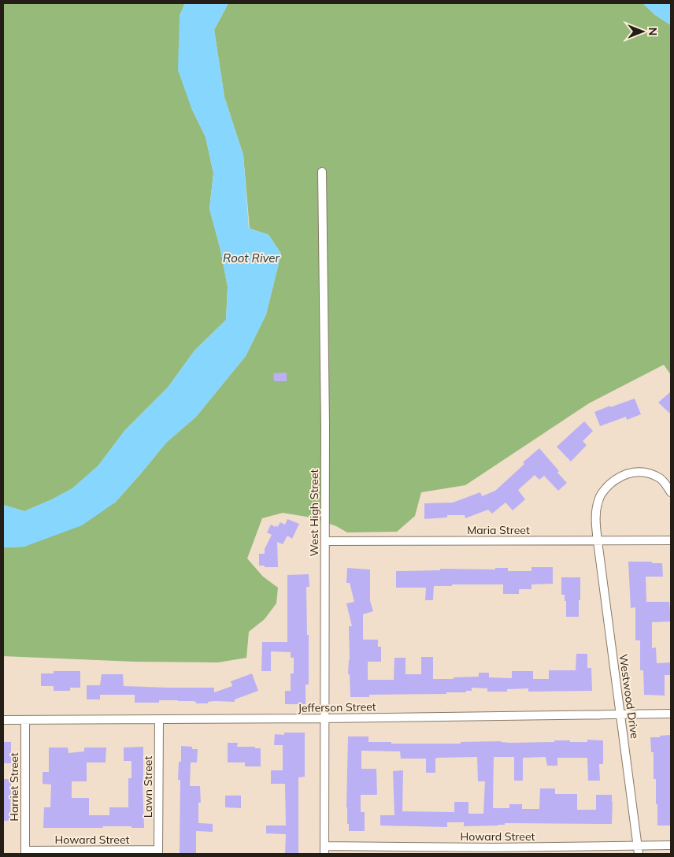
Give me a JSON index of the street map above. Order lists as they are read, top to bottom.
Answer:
{
  "streets": {
    "street": [
      "West High Street",
      "Maria Street",
      "Westwood Drive",
      "Jefferson Street",
      "Harriet Street",
      "Lawn Street",
      "Howard Street"
    ]
  },
  "crossings": [
    ["West High Street", "Maria Street"],
    ["West High Street", "Jefferson Street"],
    ["West High Street", "Howard Street"],
    ["Maria Street", "Westwood Drive"],
    ["Westwood Drive", "Jefferson Street"],
    ["Westwood Drive", "Howard Street"],
    ["Jefferson Street", "Harriet Street"],
    ["Jefferson Street", "Lawn Street"],
    ["Harriet Street", "Howard Street"],
    ["Lawn Street", "Howard Street"]
  ],
  "water": ["Root River"],
  "north": "right"
}
